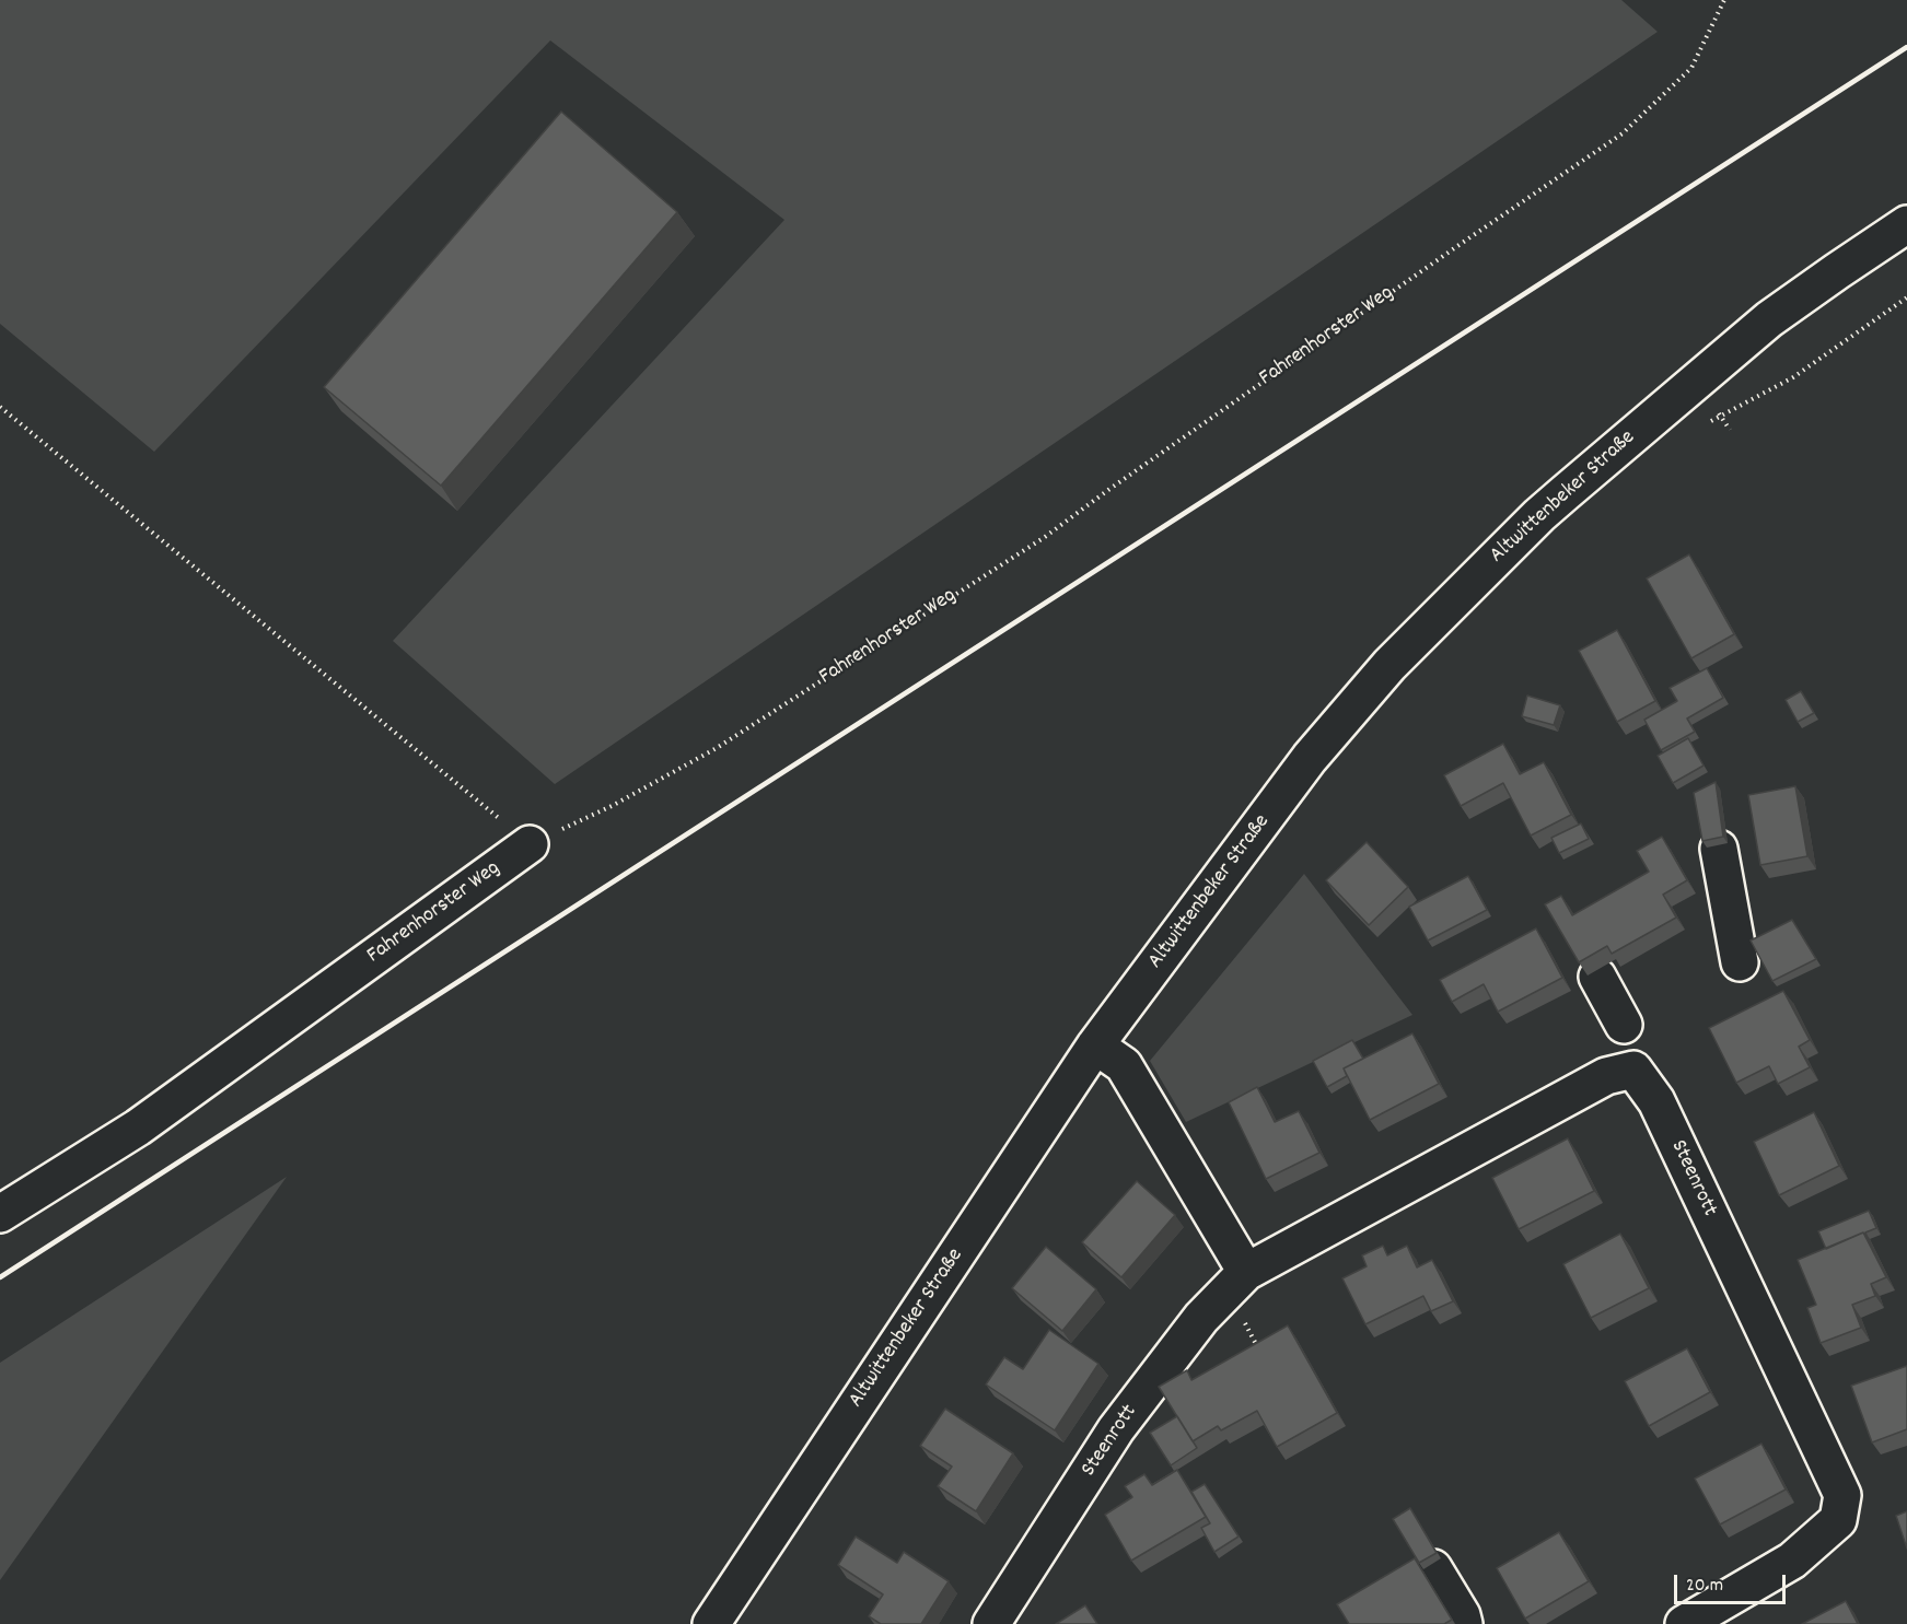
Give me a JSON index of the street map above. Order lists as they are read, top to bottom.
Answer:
{
  "streets": {
    "street": ["Fahrenhorster Weg", "Altwittenbeker Straße", "Steenrott"]
  },
  "scale_bar": "20 m"
}
